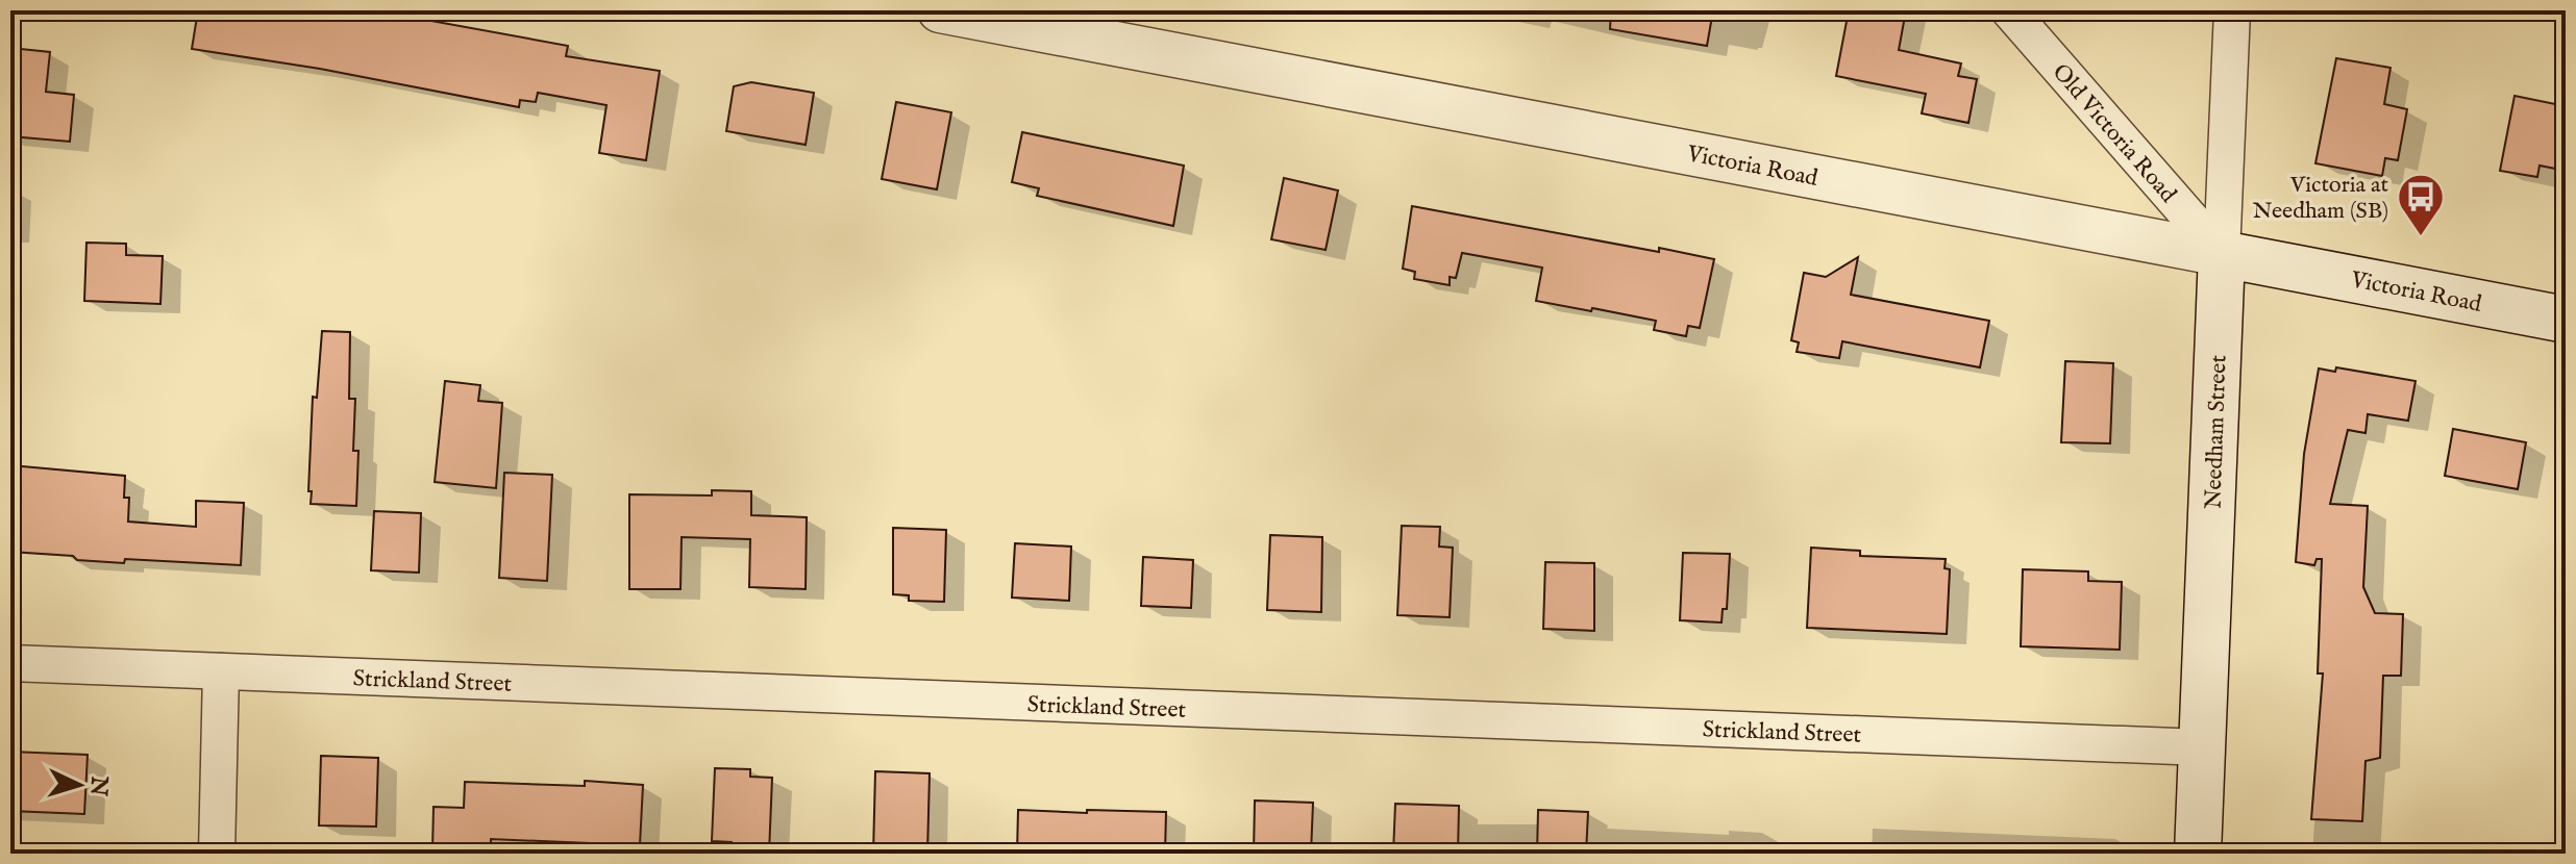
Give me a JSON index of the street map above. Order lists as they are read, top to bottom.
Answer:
{
  "streets": {
    "main road": ["Victoria Road", "Needham Street"],
    "street": ["Old Victoria Road", "Strickland Street"]
  },
  "crossings": [
    ["Old Victoria Road", "Victoria Road"],
    ["Old Victoria Road", "Needham Street"],
    ["Victoria Road", "Needham Street"],
    ["Needham Street", "Strickland Street"]
  ],
  "places": {
    "bus stop": ["Victoria at Needham (SB)"]
  },
  "north": "right"
}
